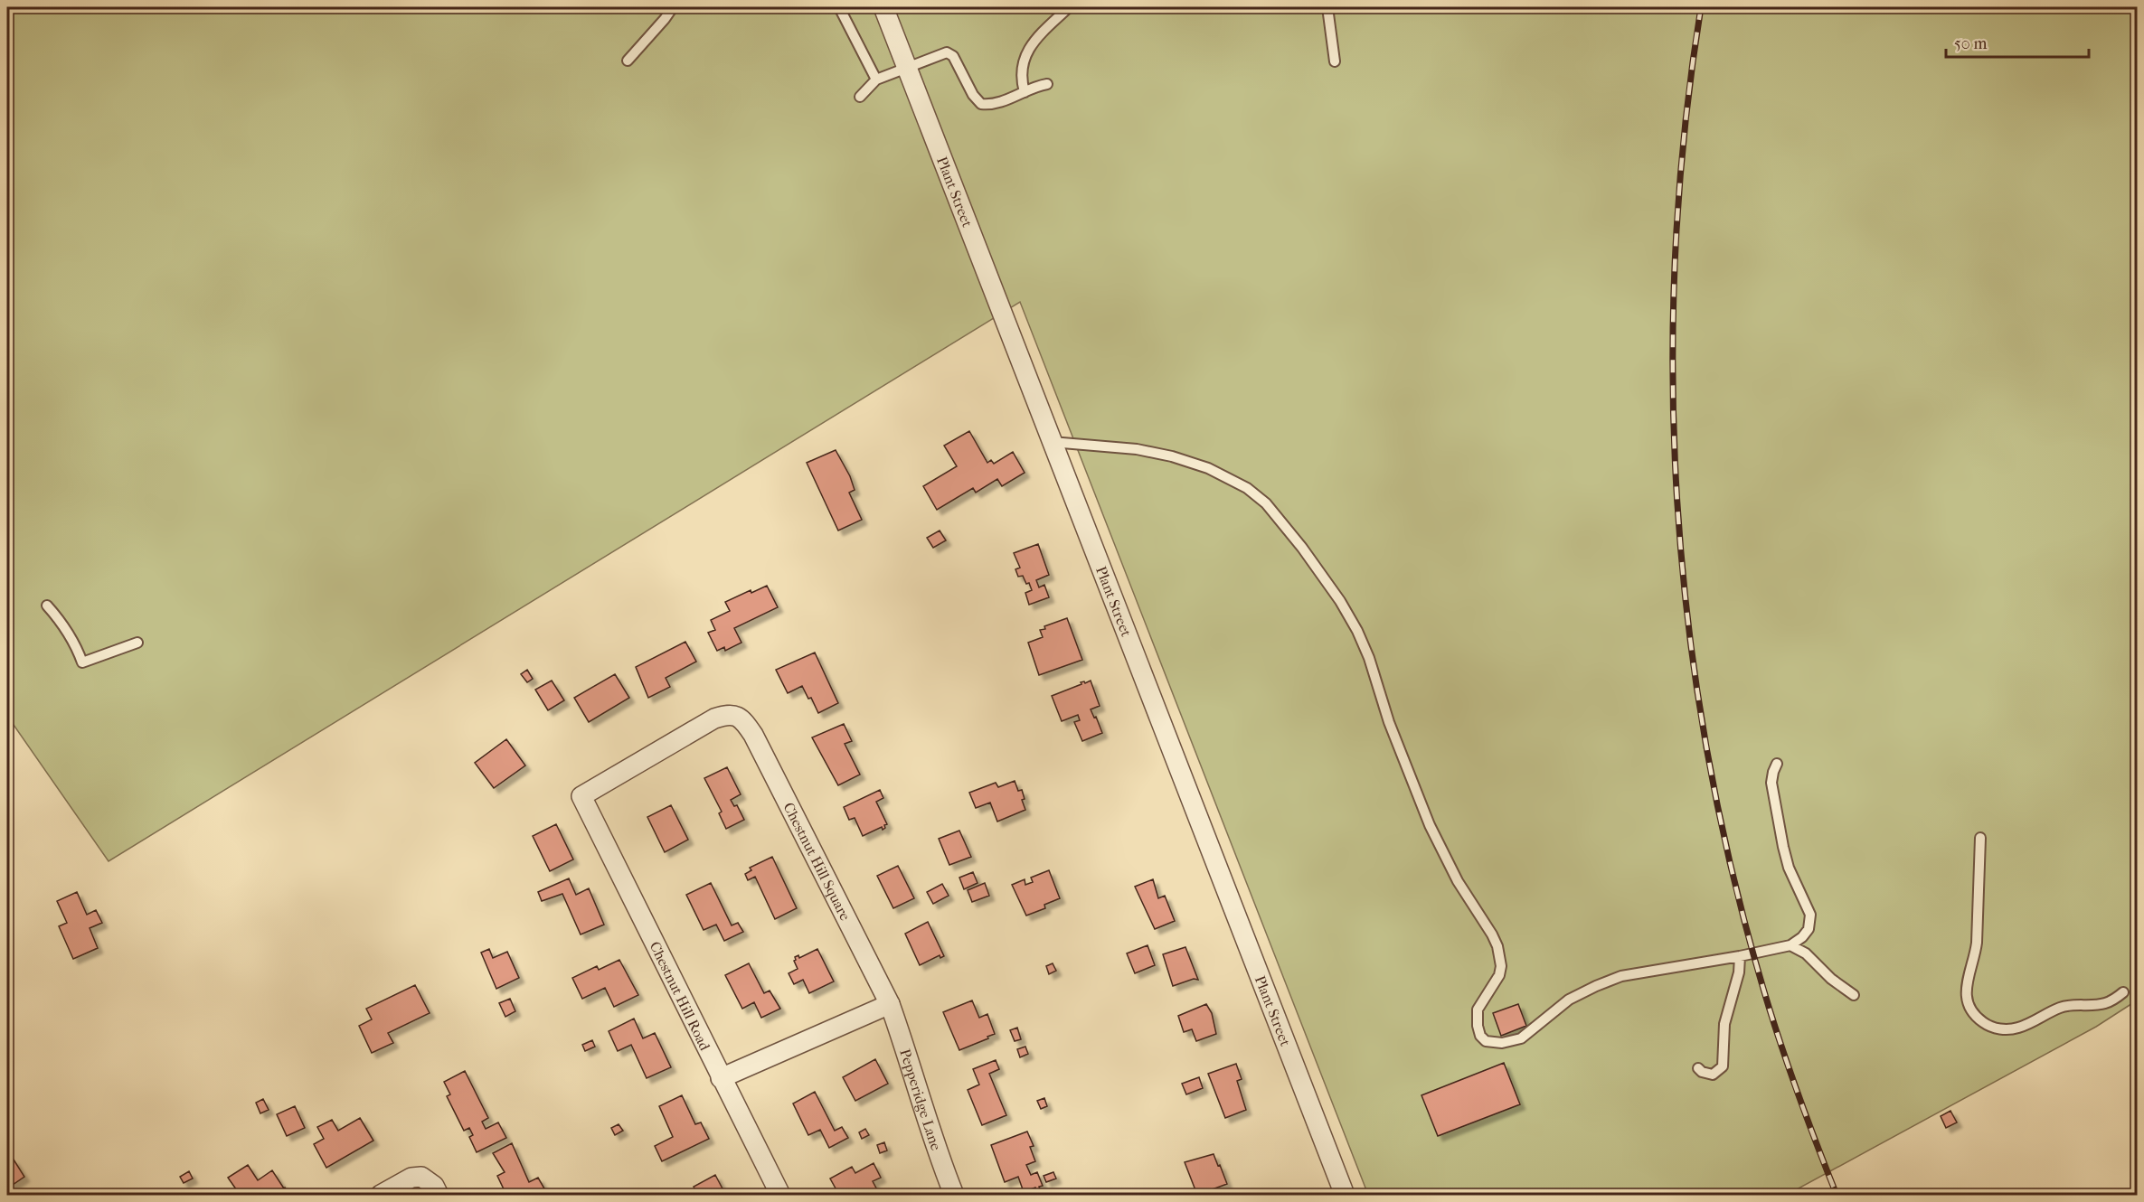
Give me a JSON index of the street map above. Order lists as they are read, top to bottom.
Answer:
{
  "streets": {
    "street": [
      "Plant Street",
      "Chestnut Hill Square",
      "Chestnut Hill Road",
      "Pepperidge Lane"
    ]
  },
  "crossings": [
    ["Chestnut Hill Square", "Chestnut Hill Road"],
    ["Chestnut Hill Square", "Pepperidge Lane"]
  ],
  "scale_bar": "50 m"
}
